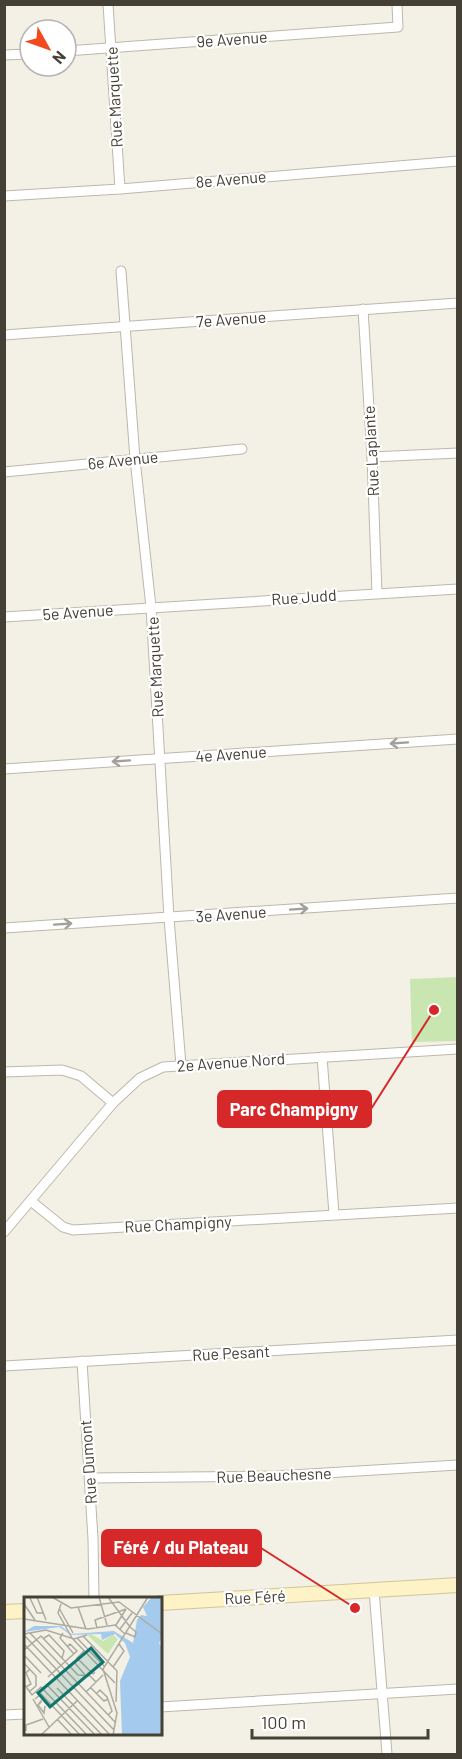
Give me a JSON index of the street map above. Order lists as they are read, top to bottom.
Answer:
{
  "streets": {
    "street": [
      "9e Avenue",
      "Rue Marquette",
      "8e Avenue",
      "7e Avenue",
      "Rue Laplante",
      "6e Avenue",
      "Rue Judd",
      "5e Avenue",
      "4e Avenue",
      "3e Avenue",
      "2e Avenue Nord",
      "Rue Champigny",
      "Rue Pesant",
      "Rue Dumont",
      "Rue Beauchesne",
      "Rue Féré"
    ]
  },
  "crossings": [
    ["9e Avenue", "Rue Marquette"],
    ["Rue Marquette", "8e Avenue"],
    ["Rue Marquette", "7e Avenue"],
    ["Rue Marquette", "6e Avenue"],
    ["Rue Marquette", "Rue Judd"],
    ["Rue Marquette", "5e Avenue"],
    ["Rue Marquette", "4e Avenue"],
    ["Rue Marquette", "3e Avenue"],
    ["Rue Marquette", "2e Avenue Nord"],
    ["7e Avenue", "Rue Laplante"],
    ["Rue Laplante", "Rue Judd"],
    ["Rue Judd", "5e Avenue"],
    ["2e Avenue Nord", "Rue Champigny"],
    ["Rue Pesant", "Rue Dumont"],
    ["Rue Dumont", "Rue Beauchesne"]
  ],
  "one_way": ["4e Avenue", "3e Avenue"],
  "places": ["Parc Champigny", "Féré / du Plateau"],
  "scale_bar": "100 m",
  "north": "bottom right"
}
